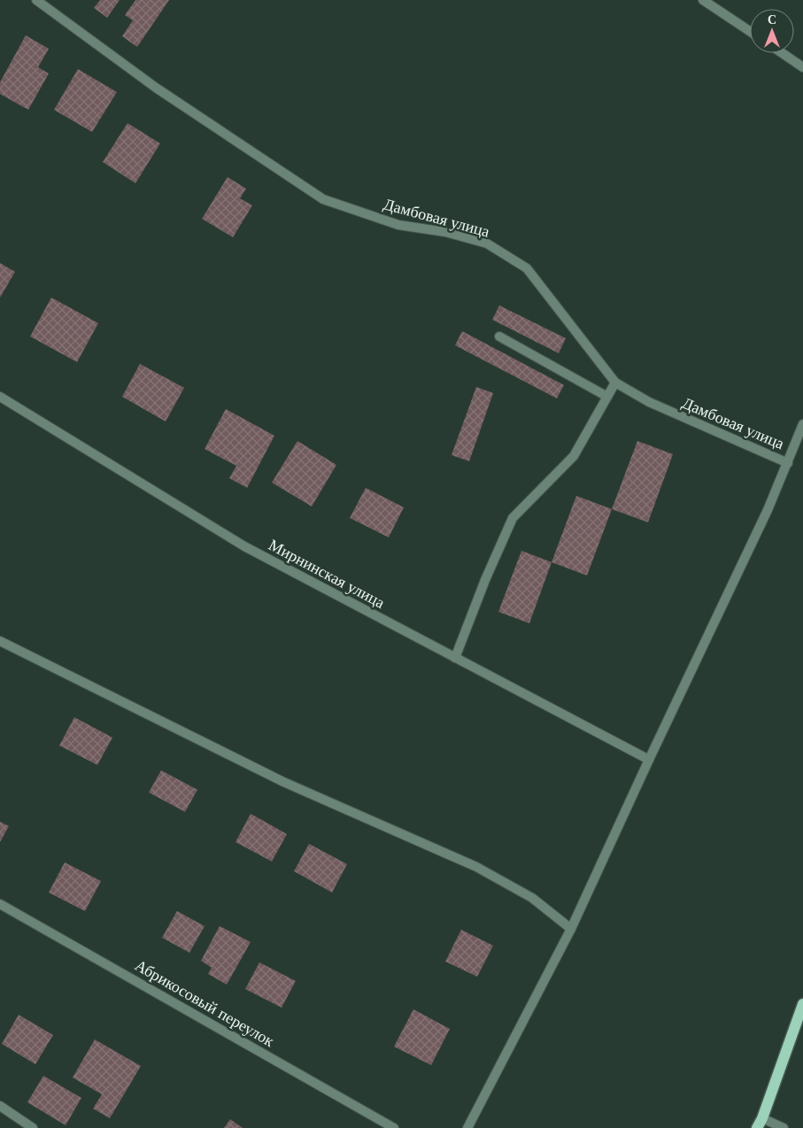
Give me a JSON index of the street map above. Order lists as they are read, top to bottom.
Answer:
{
  "streets": {
    "street": ["Дамбовая улица", "Мирнинская улица", "Абрикосовый переулок"]
  },
  "north": "top"
}
